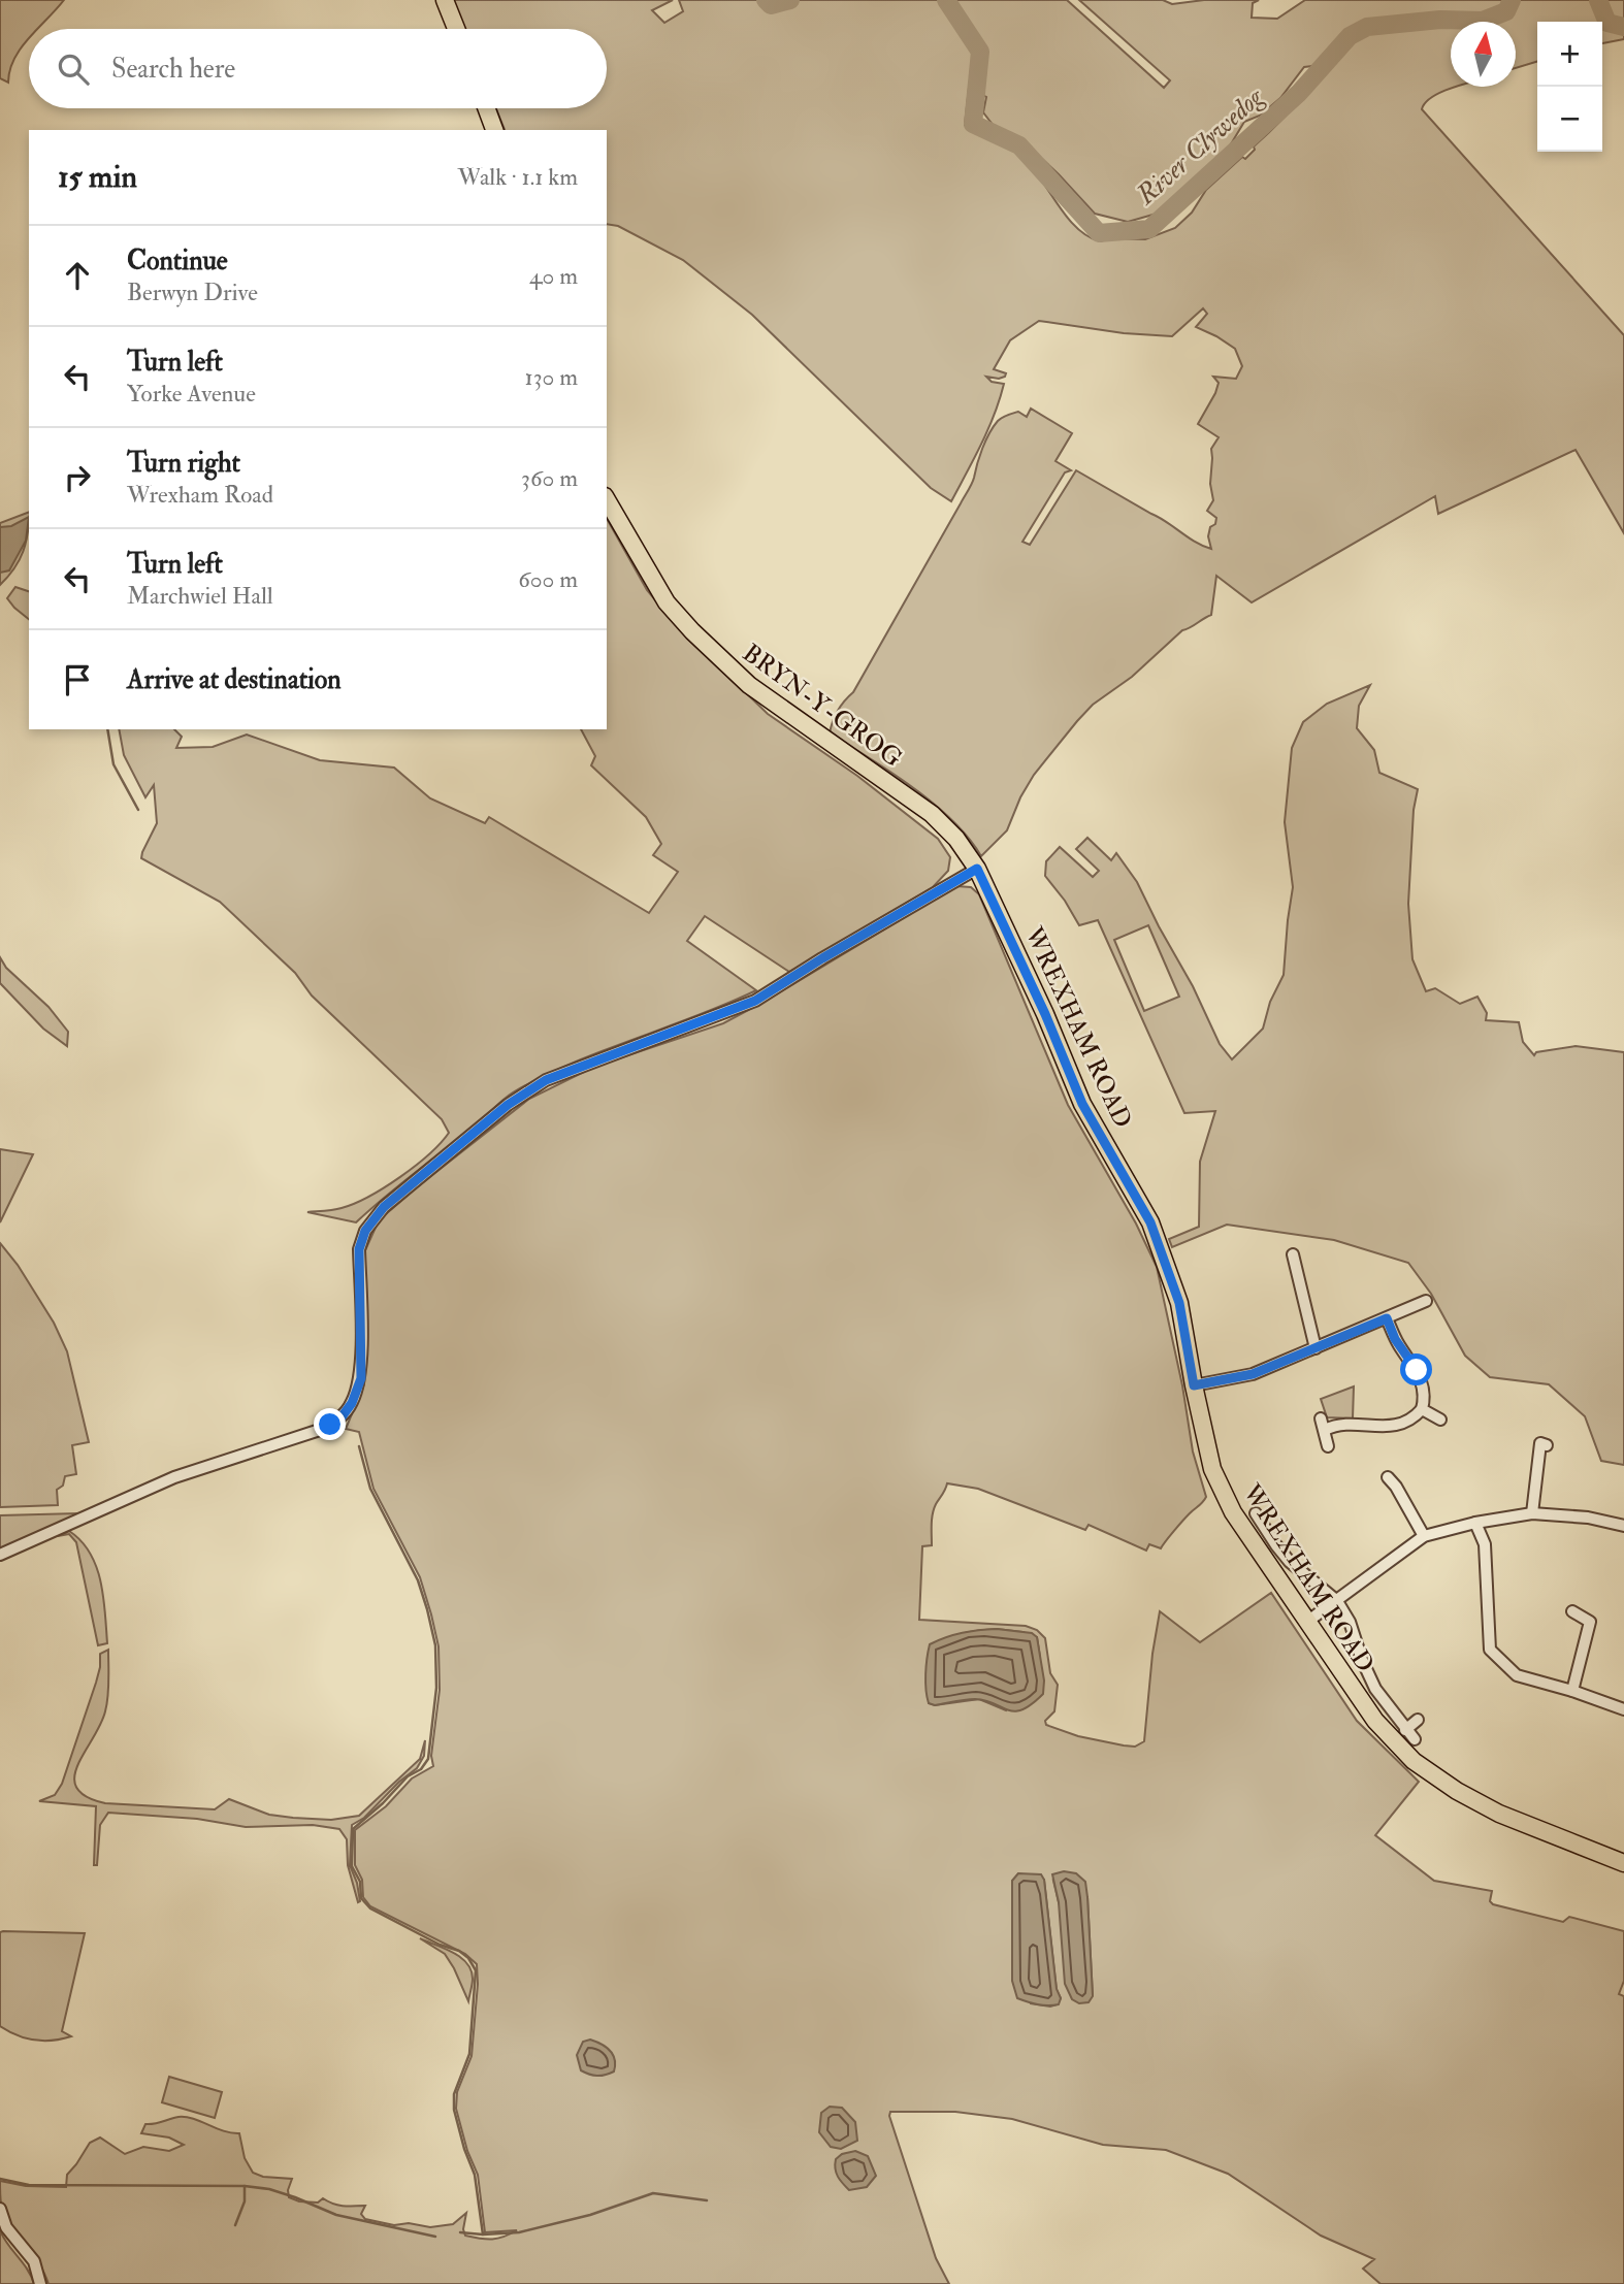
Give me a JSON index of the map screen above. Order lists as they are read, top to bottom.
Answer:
{
  "streets": {
    "main road": ["BRYN-Y-GROG", "WREXHAM ROAD"]
  },
  "crossings": [
    ["BRYN-Y-GROG", "WREXHAM ROAD"]
  ],
  "water": ["River Clywedog"],
  "north": "top",
  "page": {
    "map_buttons": ["+", "−"],
    "search": "Search here",
    "heading": ["15 min", "Walk · 1.1 km"],
    "list": [
      ["Continue", "Berwyn Drive", "40 m"],
      ["Turn left", "Yorke Avenue", "130 m"],
      ["Turn right", "Wrexham Road", "360 m"],
      ["Turn left", "Marchwiel Hall", "600 m"],
      "Arrive at destination"
    ]
  }
}
